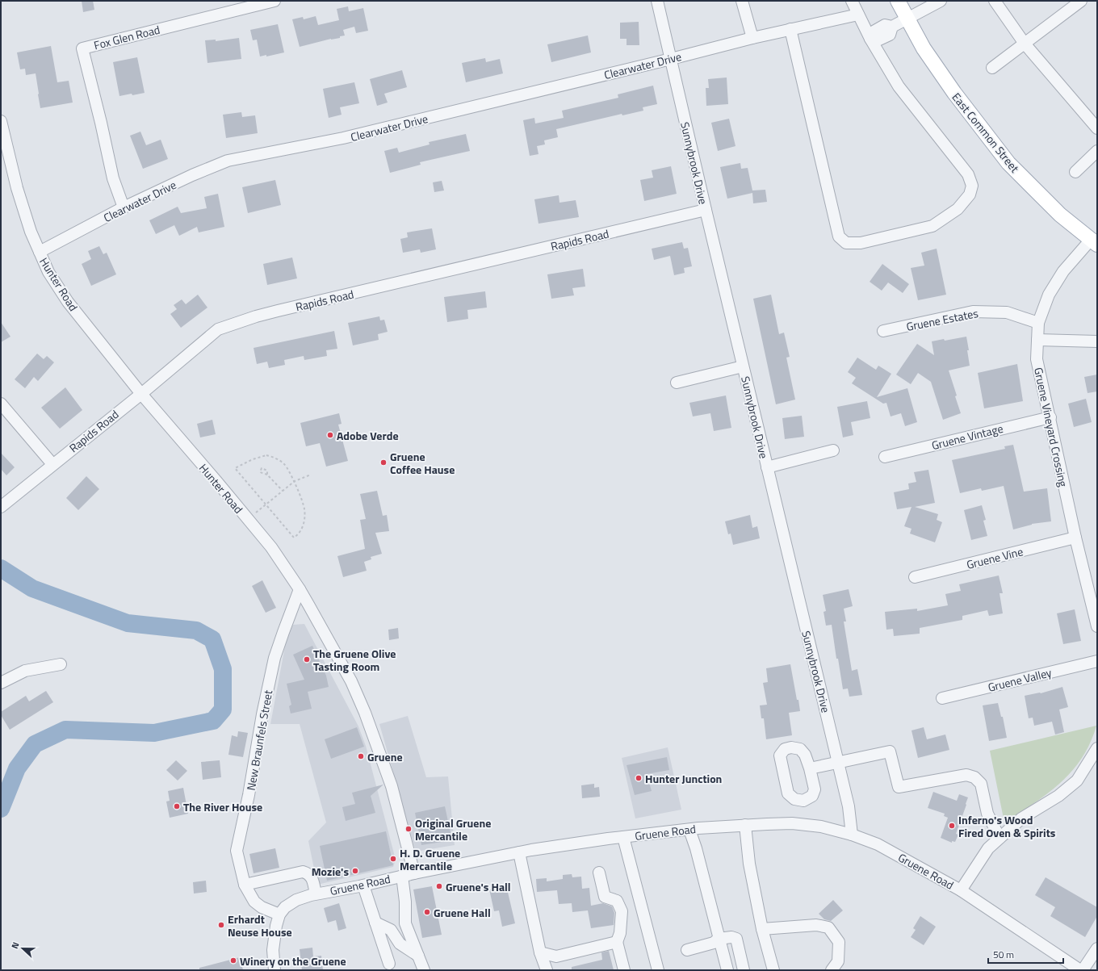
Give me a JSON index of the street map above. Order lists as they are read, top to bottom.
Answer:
{
  "streets": {
    "main road": ["East Common Street"],
    "street": [
      "Fox Glen Road",
      "Clearwater Drive",
      "Sunnybrook Drive",
      "Rapids Road",
      "Hunter Road",
      "Gruene Estates",
      "Gruene Vineyard Crossing",
      "Gruene Vintage",
      "Gruene Vine",
      "Gruene Valley",
      "New Braunfels Street",
      "Gruene Road"
    ]
  },
  "crossings": [
    ["Fox Glen Road", "Clearwater Drive"],
    ["Clearwater Drive", "Sunnybrook Drive"],
    ["Clearwater Drive", "Hunter Road"],
    ["East Common Street", "Gruene Vineyard Crossing"],
    ["Sunnybrook Drive", "Rapids Road"],
    ["Sunnybrook Drive", "Gruene Road"],
    ["Rapids Road", "Hunter Road"],
    ["Hunter Road", "New Braunfels Street"],
    ["Hunter Road", "Gruene Road"],
    ["Gruene Estates", "Gruene Vineyard Crossing"],
    ["Gruene Vineyard Crossing", "Gruene Vintage"],
    ["Gruene Vineyard Crossing", "Gruene Vine"],
    ["New Braunfels Street", "Gruene Road"]
  ],
  "places": [
    "Adobe Verde",
    "Gruene Coffee Hause",
    "The Gruene Olive Tasting Room",
    "Gruene",
    "Hunter Junction",
    "The River House",
    "Inferno's Wood Fired Oven & Spirits",
    "Original Gruene Mercantile",
    "H. D. Gruene Mercantile",
    "Mozie's",
    "Gruene's Hall",
    "Gruene Hall",
    "Erhardt Neuse House",
    "Winery on the Gruene"
  ],
  "scale_bar": "50 m",
  "north": "left"
}
